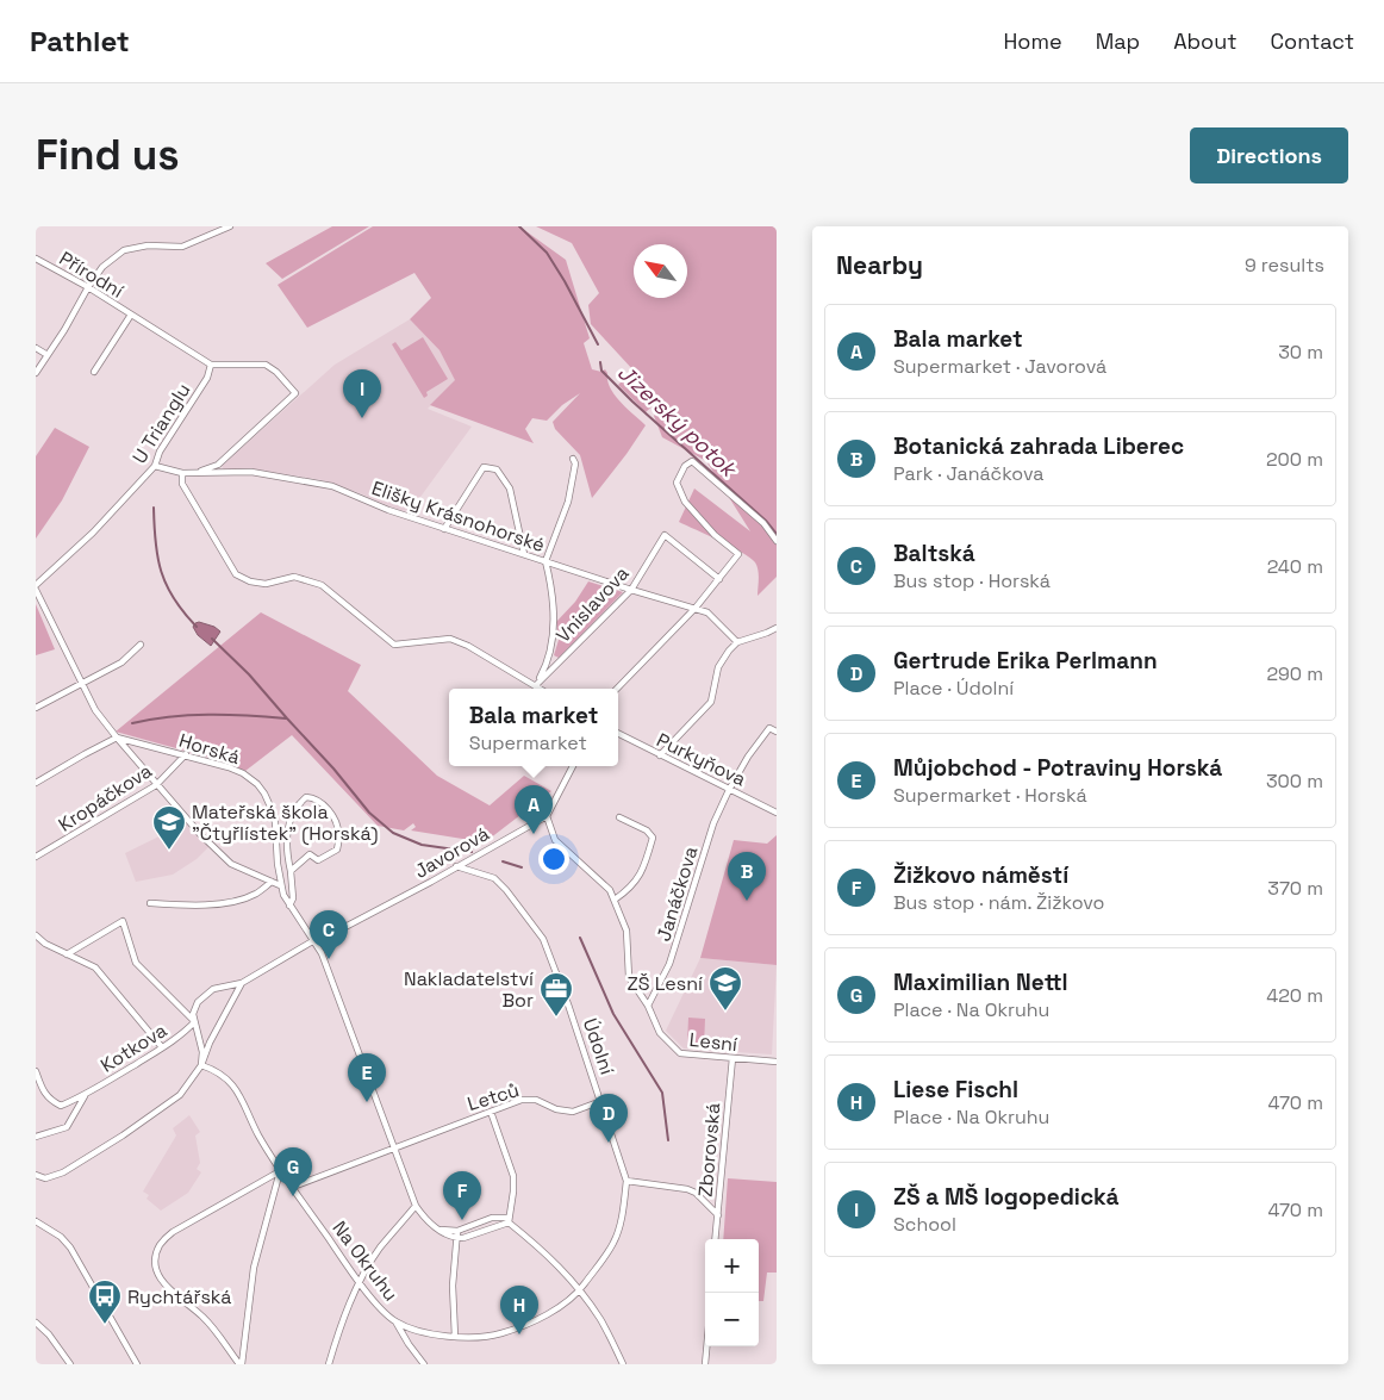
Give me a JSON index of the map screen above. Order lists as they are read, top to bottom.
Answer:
{
  "streets": {
    "street": [
      "Přírodní",
      "U Trianglu",
      "Elišky Krásnohorské",
      "Vnislavova",
      "Horská",
      "Purkyňova",
      "Kropáčkova",
      "Javorová",
      "Janáčkova",
      "Lesní",
      "Údolní",
      "Kotkova",
      "Letců",
      "Zborovská",
      "Na Okruhu"
    ]
  },
  "crossings": [
    ["Přírodní", "U Trianglu"],
    ["U Trianglu", "Elišky Krásnohorské"],
    ["Elišky Krásnohorské", "Vnislavova"],
    ["Horská", "Kropáčkova"],
    ["Horská", "Javorová"],
    ["Horská", "Letců"],
    ["Purkyňova", "Janáčkova"],
    ["Javorová", "Lesní"],
    ["Javorová", "Údolní"],
    ["Javorová", "Kotkova"],
    ["Janáčkova", "Lesní"],
    ["Lesní", "Zborovská"],
    ["Údolní", "Letců"],
    ["Údolní", "Na Okruhu"],
    ["Letců", "Na Okruhu"]
  ],
  "water": ["Jizerský potok"],
  "places": {
    "school or university": ["Mateřská škola \"Čtyřlístek\" (Horská)", "ZŠ Lesní"],
    "office": ["Nakladatelství Bor"],
    "bus stop": ["Rychtářská"]
  },
  "north": "top left",
  "page": {
    "header": "Pathlet",
    "nav": [
      "Home",
      "Map",
      "About",
      "Contact"
    ],
    "buttons": "Directions",
    "title": "Find us",
    "heading": ["Nearby", "9 results"],
    "list": [
      {
        "mark": "A",
        "name": "Bala market",
        "note": "Supermarket · Javorová",
        "value": "30 m"
      },
      {
        "mark": "B",
        "name": "Botanická zahrada Liberec",
        "note": "Park · Janáčkova",
        "value": "200 m"
      },
      {
        "mark": "C",
        "name": "Baltská",
        "note": "Bus stop · Horská",
        "value": "240 m"
      },
      {
        "mark": "D",
        "name": "Gertrude Erika Perlmann",
        "note": "Place · Údolní",
        "value": "290 m"
      },
      {
        "mark": "E",
        "name": "Můjobchod - Potraviny Horská",
        "note": "Supermarket · Horská",
        "value": "300 m"
      },
      {
        "mark": "F",
        "name": "Žižkovo náměstí",
        "note": "Bus stop · nám. Žižkovo",
        "value": "370 m"
      },
      {
        "mark": "G",
        "name": "Maximilian Nettl",
        "note": "Place · Na Okruhu",
        "value": "420 m"
      },
      {
        "mark": "H",
        "name": "Liese Fischl",
        "note": "Place · Na Okruhu",
        "value": "470 m"
      },
      {
        "mark": "I",
        "name": "ZŠ a MŠ logopedická",
        "note": "School",
        "value": "470 m"
      }
    ],
    "pins": [
      "I",
      "A",
      "B",
      "C",
      "E",
      "D",
      "G",
      "F",
      "H"
    ],
    "popup": ["Bala market", "Supermarket"],
    "map_buttons": ["+", "−"]
  }
}
